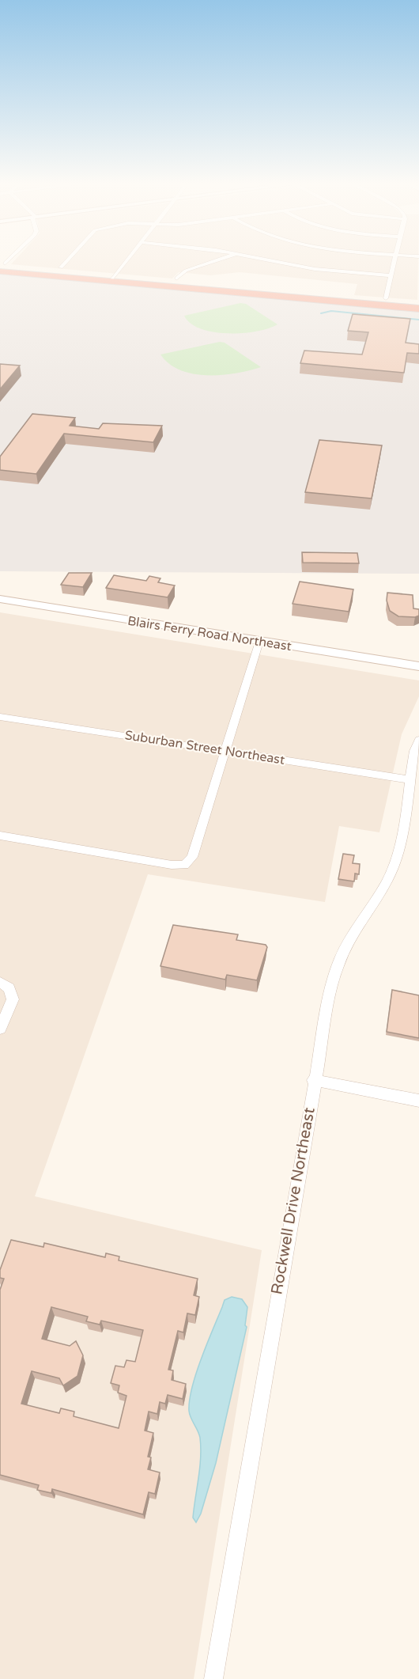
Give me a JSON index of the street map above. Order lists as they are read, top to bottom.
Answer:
{
  "streets": {
    "main road": ["Blairs Ferry Road Northeast"],
    "street": ["Suburban Street Northeast", "Rockwell Drive Northeast"]
  },
  "crossings": [
    ["Suburban Street Northeast", "Rockwell Drive Northeast"]
  ]
}
